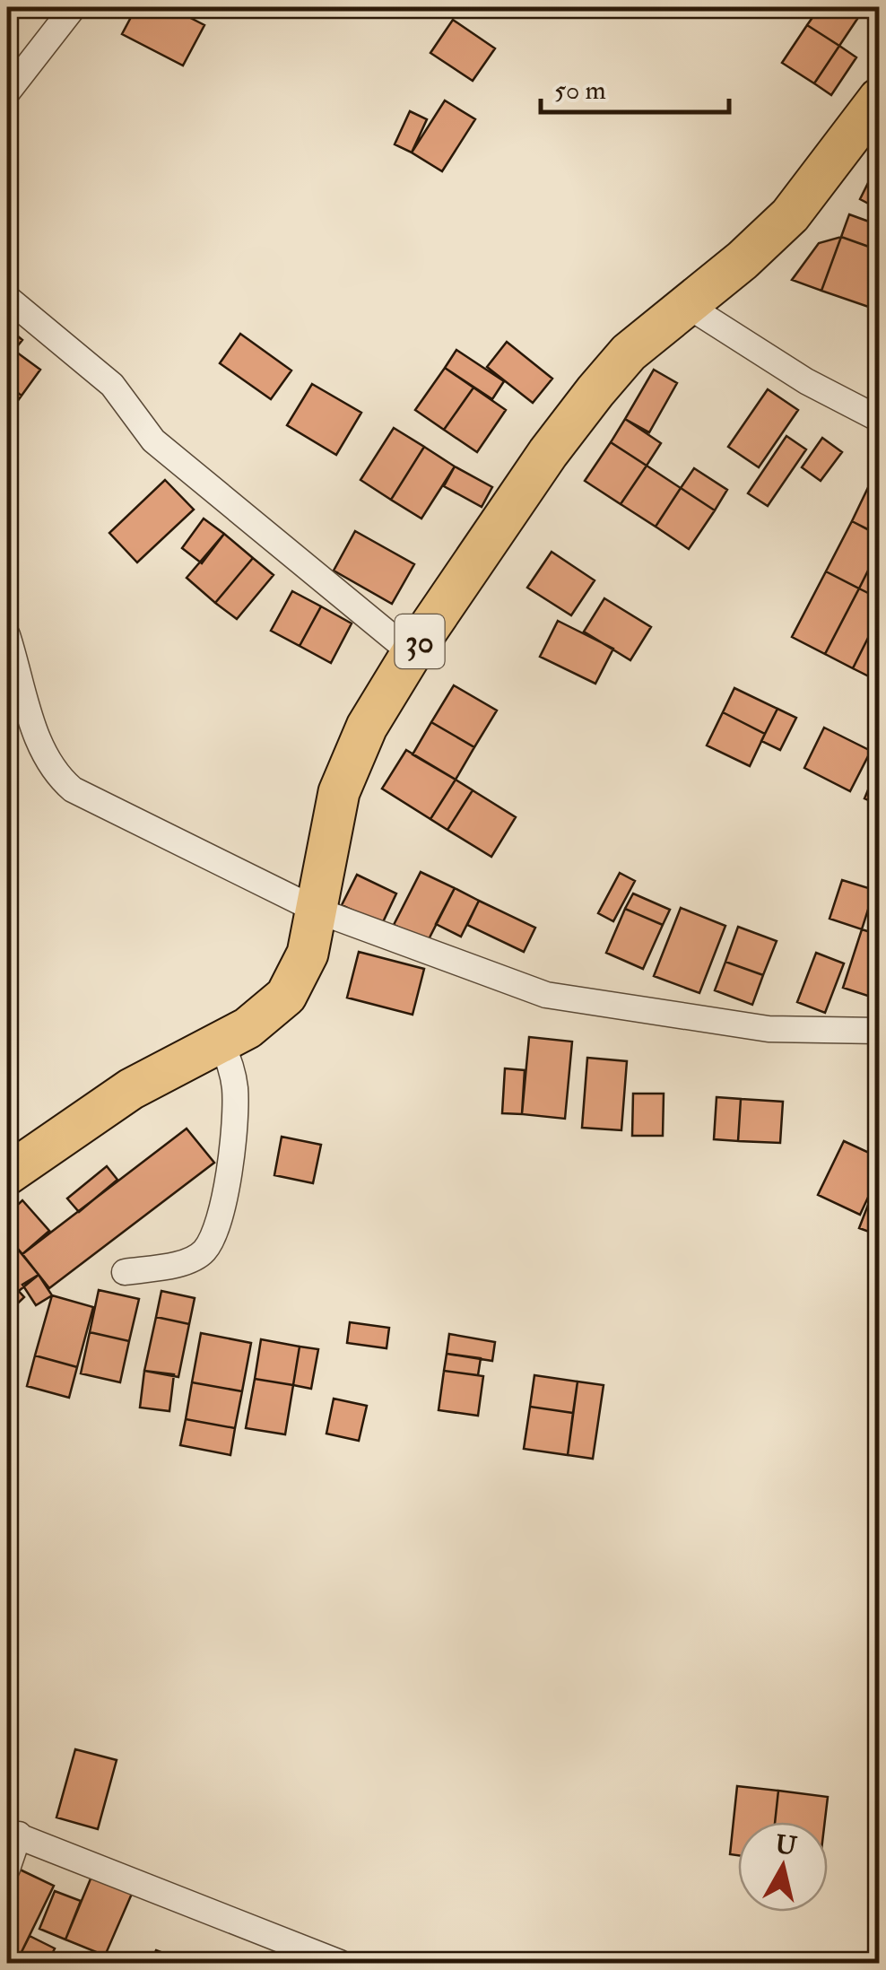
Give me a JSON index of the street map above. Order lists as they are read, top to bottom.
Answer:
{
  "streets": {
    "highway": ["30"]
  },
  "scale_bar": "50 m",
  "north": "top"
}
